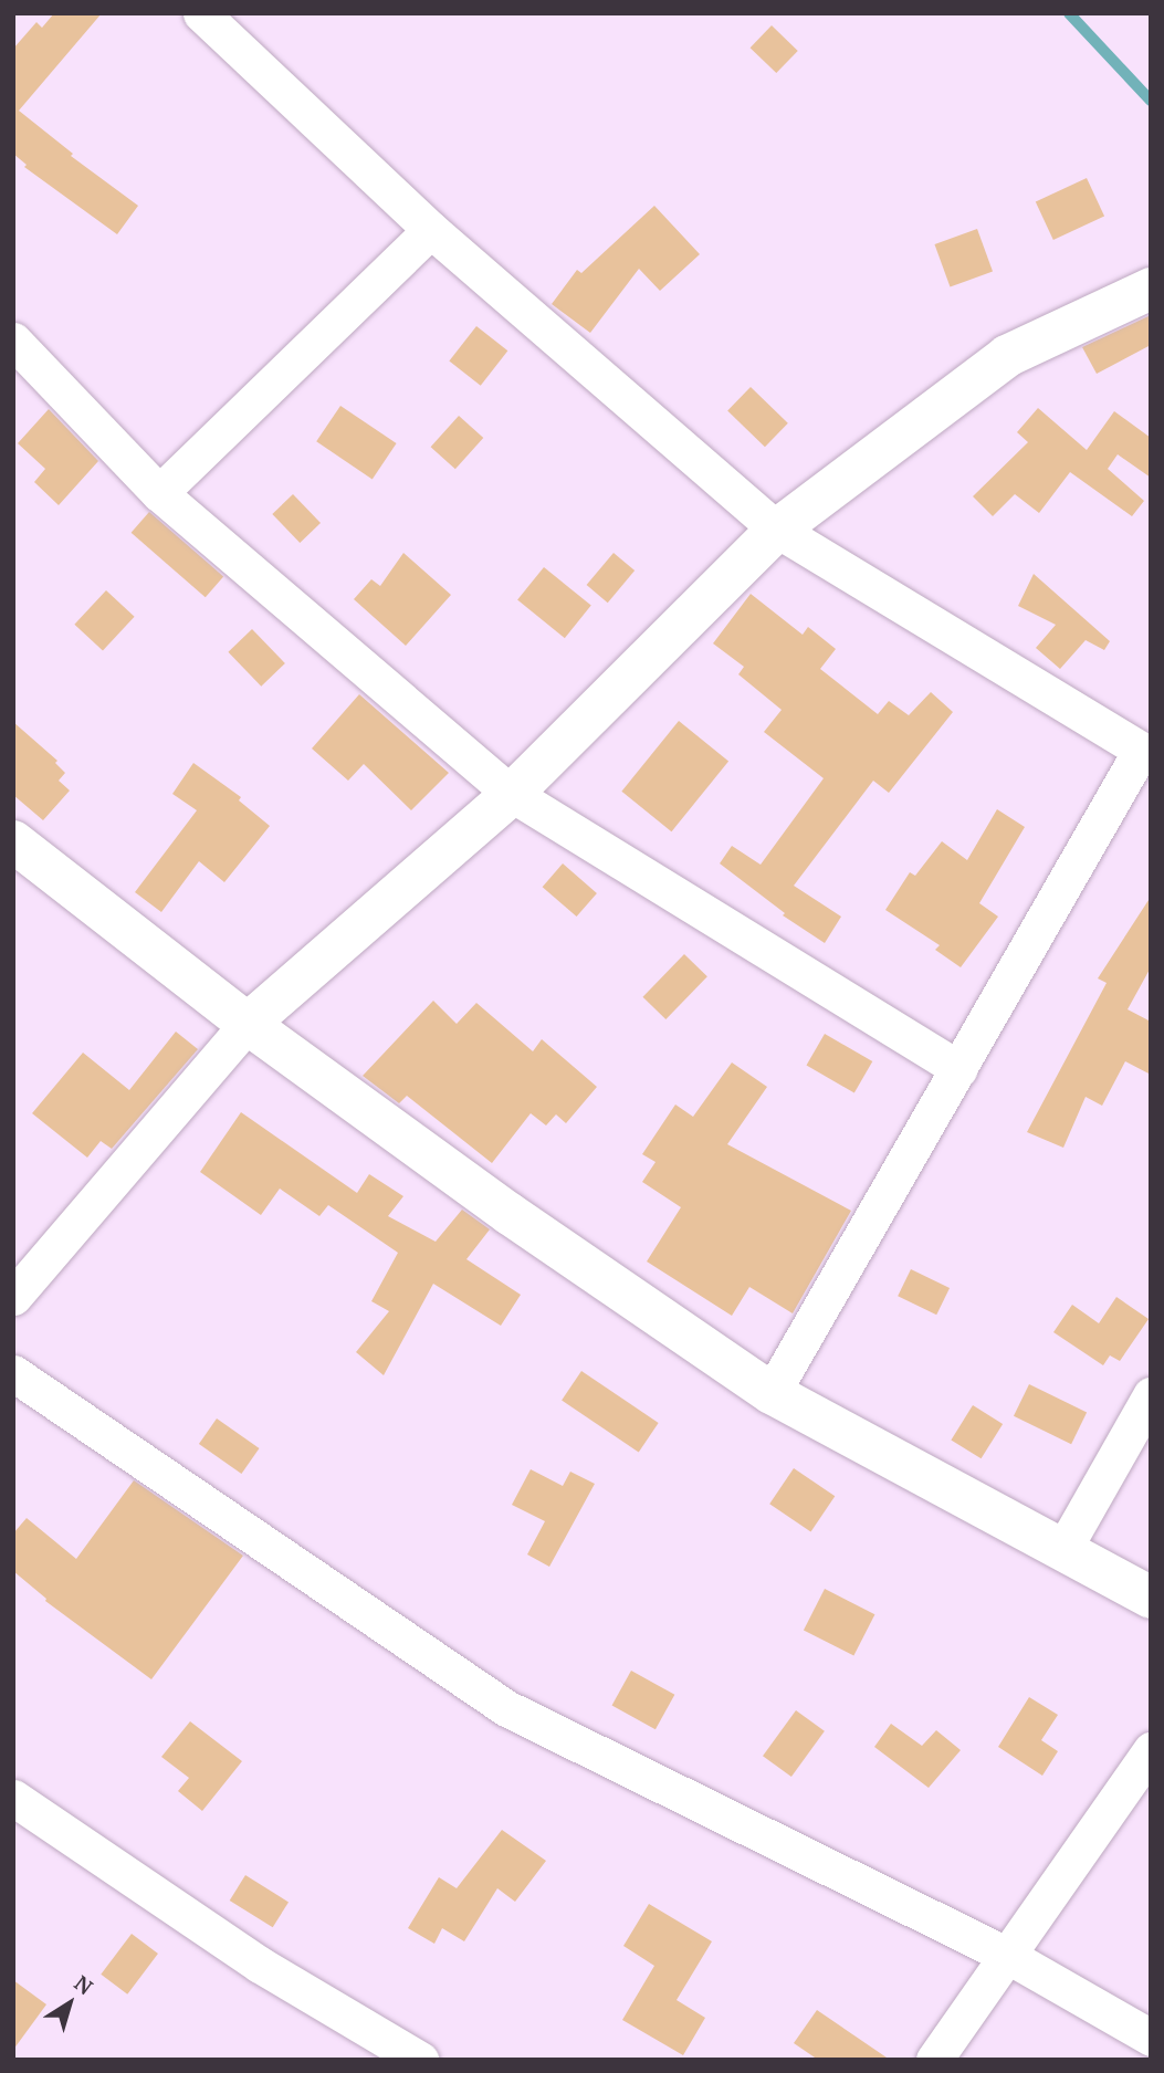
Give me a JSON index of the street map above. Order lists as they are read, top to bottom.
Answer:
{
  "north": "top right"
}
